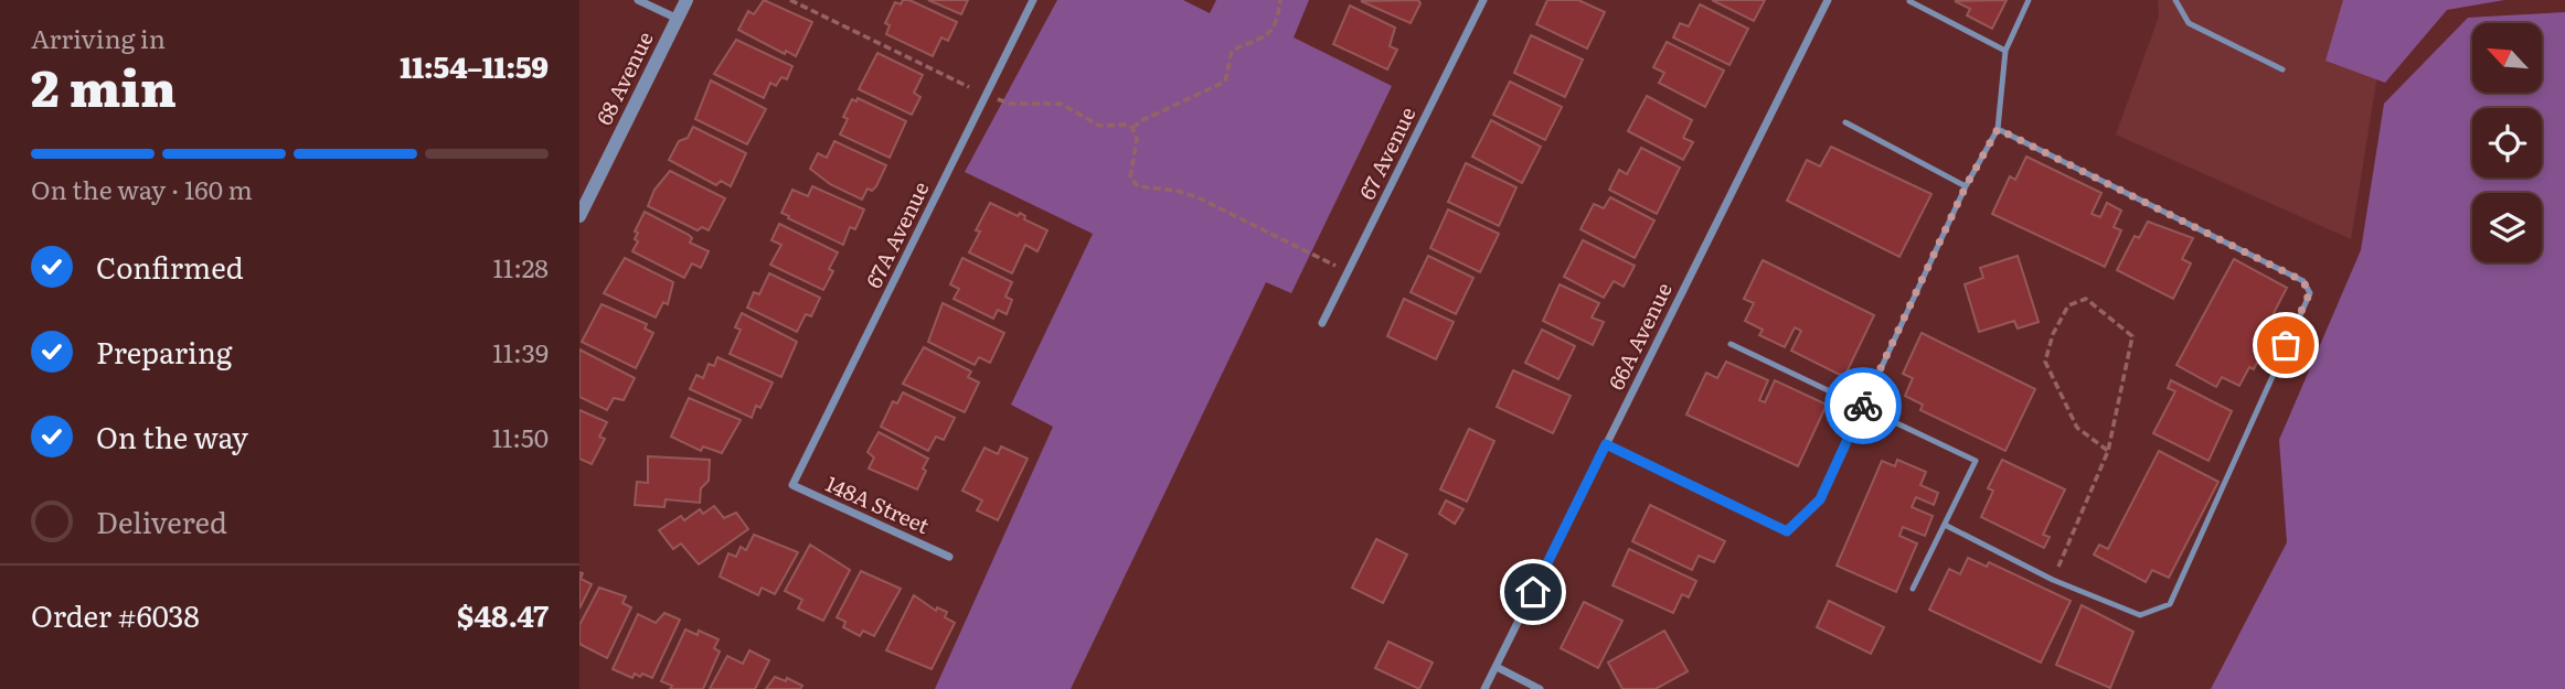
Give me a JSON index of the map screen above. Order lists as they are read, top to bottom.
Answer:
{
  "streets": {
    "street": [
      "68 Avenue",
      "67 Avenue",
      "67A Avenue",
      "66A Avenue",
      "148A Street"
    ]
  },
  "crossings": [
    ["67A Avenue", "148A Street"]
  ],
  "north": "top left",
  "page": {
    "heading": ["2 min", "Arriving in", "11:54–11:59"],
    "panel": ["Order #6038", "$48.47"],
    "bar": "On the way · 160 m",
    "list": [
      ["Confirmed", "11:28"],
      ["Preparing", "11:39"],
      ["On the way", "11:50"],
      "Delivered"
    ]
  }
}
